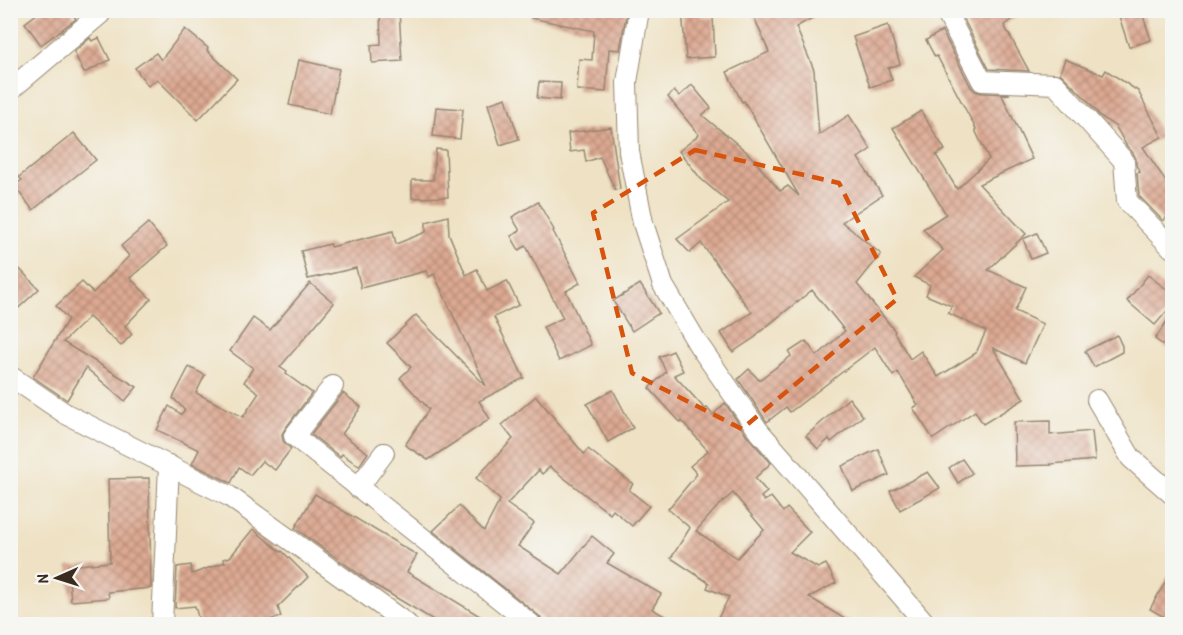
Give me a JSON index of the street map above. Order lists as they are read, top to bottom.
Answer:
{
  "north": "left"
}
